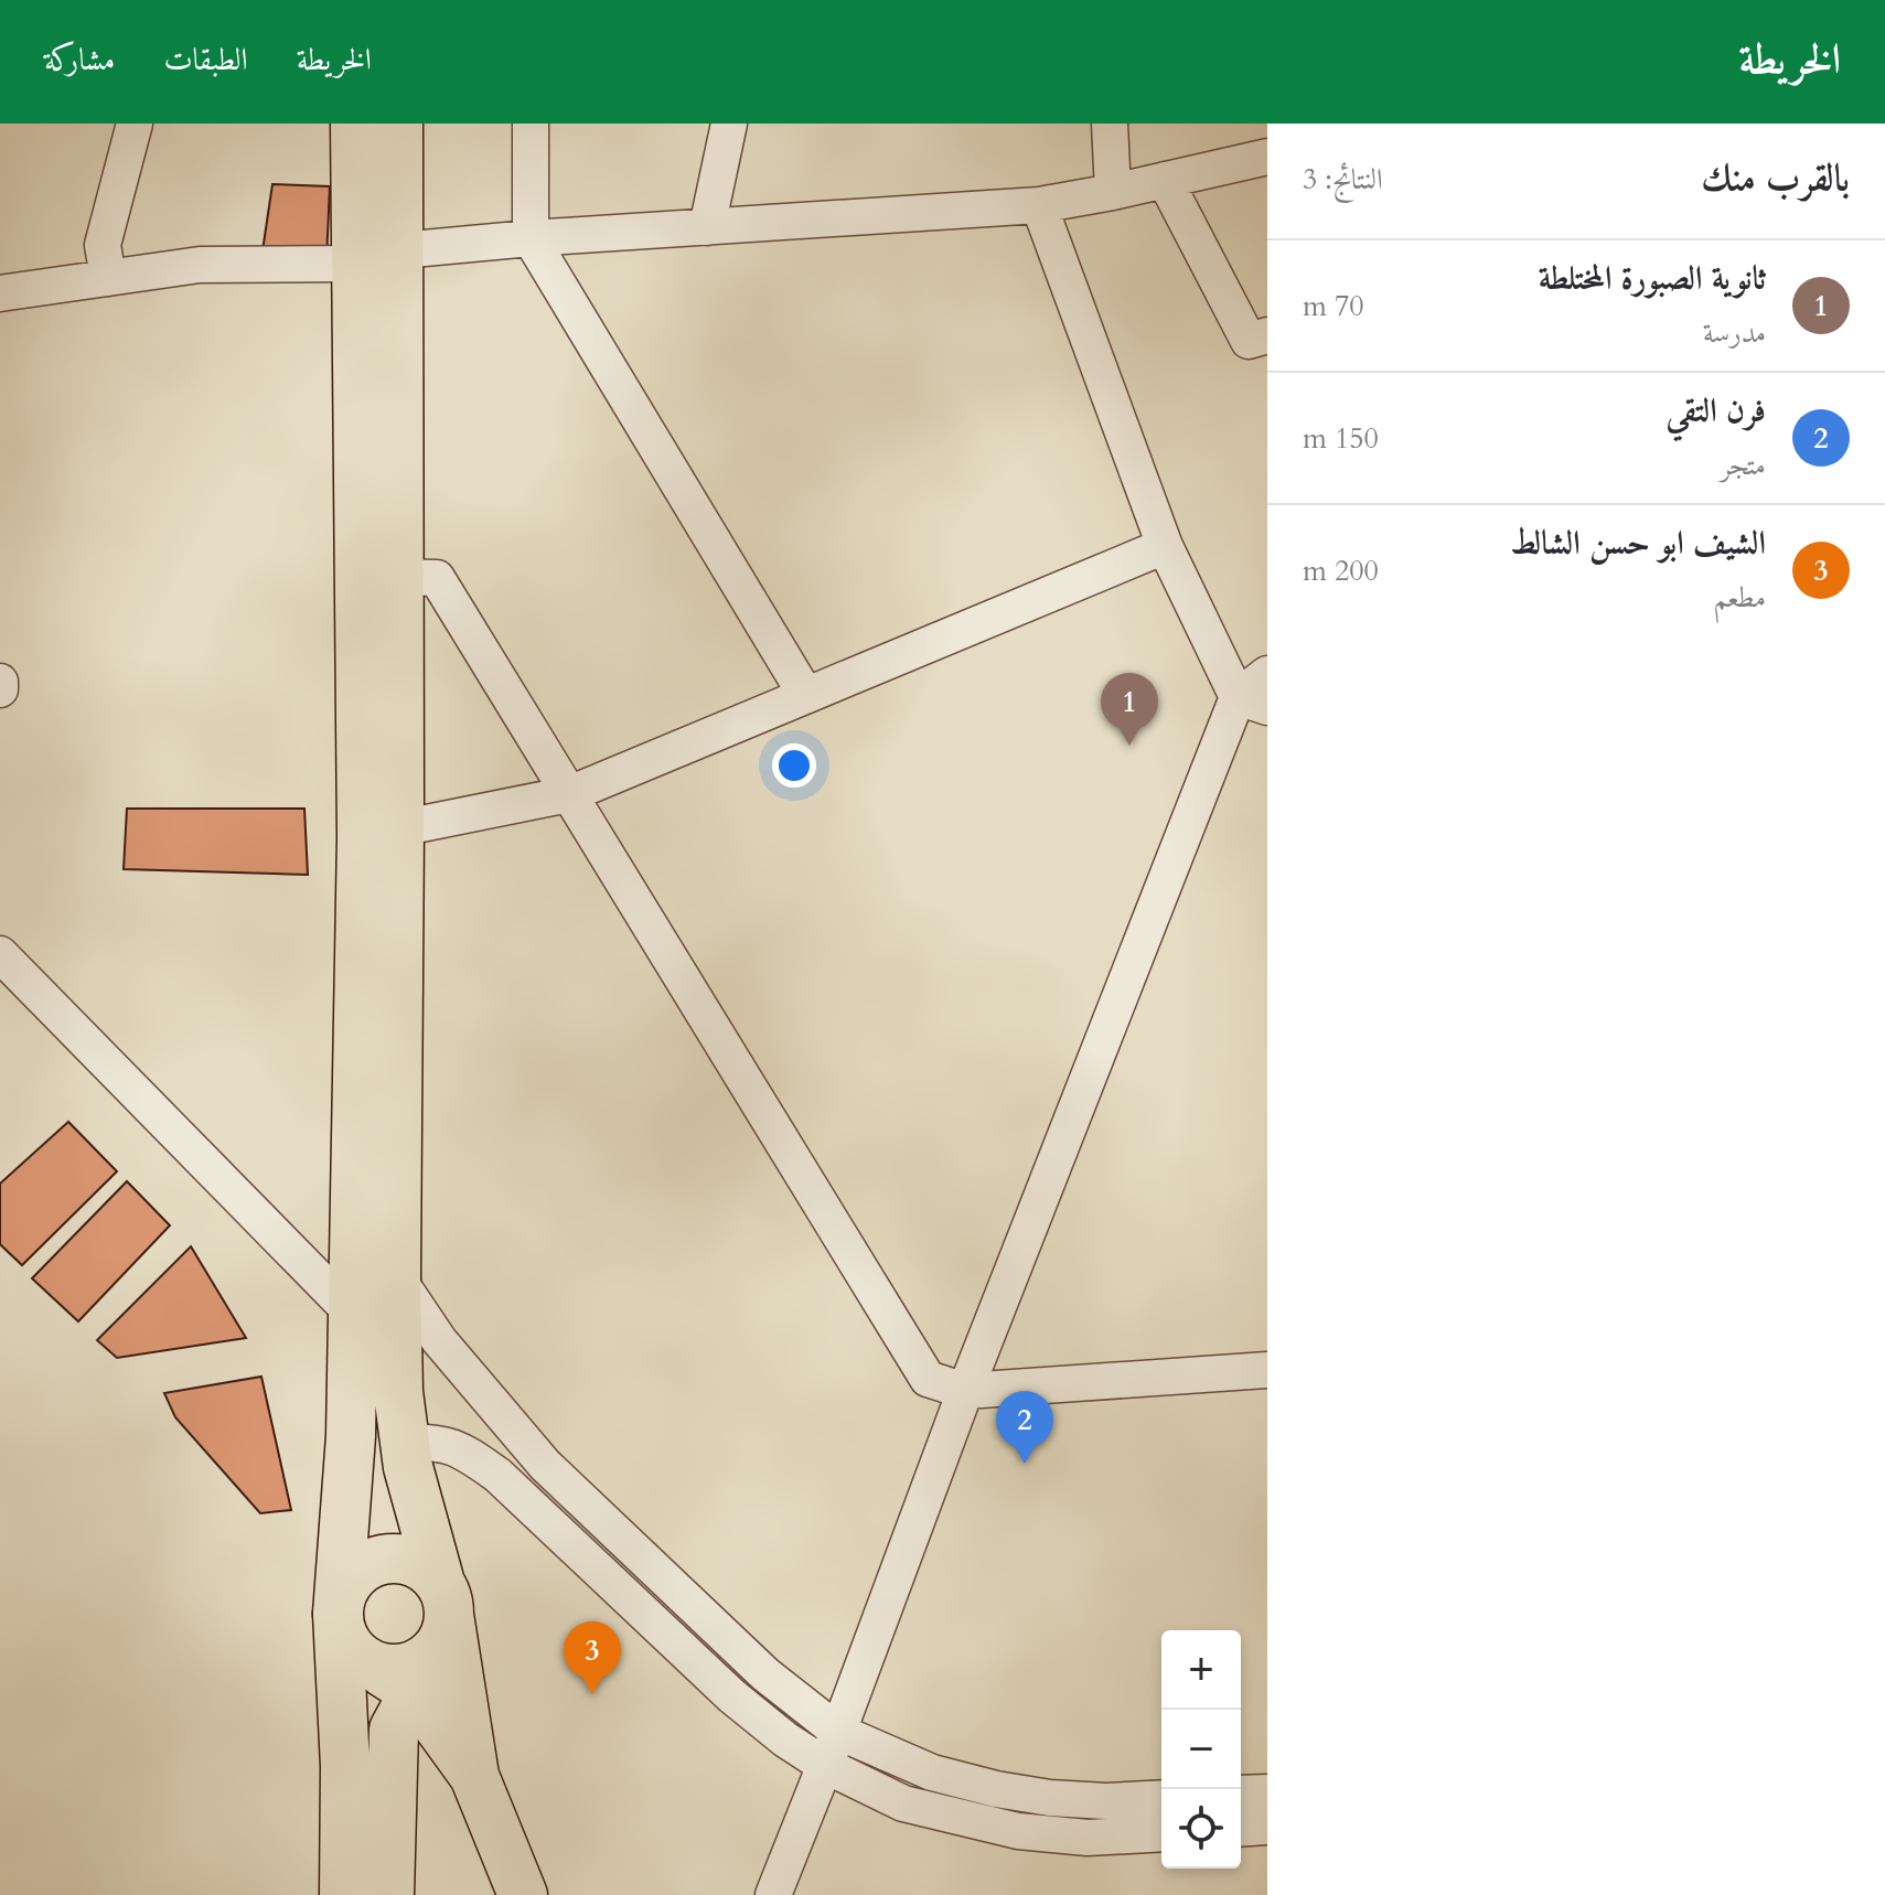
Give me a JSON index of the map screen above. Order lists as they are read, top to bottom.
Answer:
{
  "page": {
    "header": "الخريطة",
    "nav": ["الخريطة", "الطبقات", "مشاركة"],
    "heading": ["بالقرب منك", "النتائج: 3"],
    "list": [
      {
        "mark": "1",
        "name": "ثانوية الصبورة المختلطة",
        "note": "مدرسة",
        "value": "70 m"
      },
      {
        "mark": "2",
        "name": "فرن التقي",
        "note": "متجر",
        "value": "150 m"
      },
      {
        "mark": "3",
        "name": "الشيف ابو حسن الشالط",
        "note": "مطعم",
        "value": "200 m"
      }
    ],
    "pins": ["1", "2", "3"],
    "map_buttons": ["+", "−"]
  }
}
